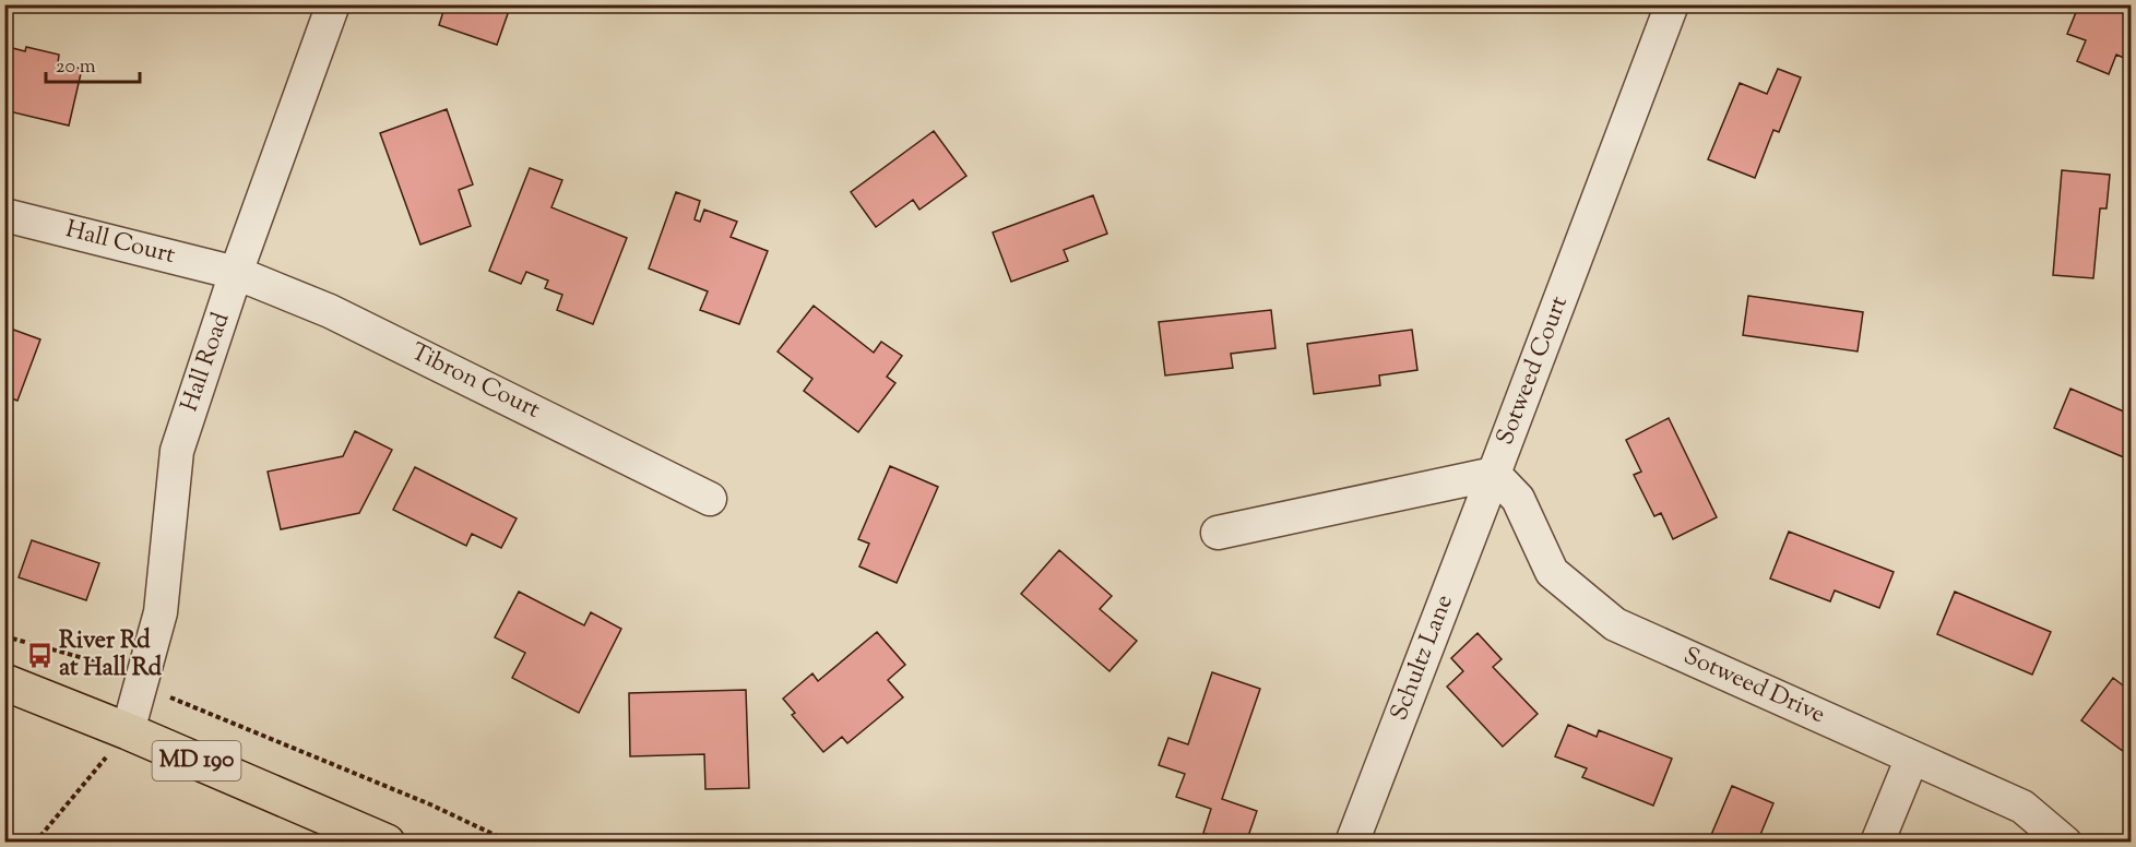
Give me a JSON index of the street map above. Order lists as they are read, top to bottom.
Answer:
{
  "streets": {
    "main road": ["MD 190"],
    "street": [
      "Hall Court",
      "Hall Road",
      "Sotweed Court",
      "Tibron Court",
      "Schultz Lane",
      "Sotweed Drive"
    ]
  },
  "crossings": [
    ["Hall Court", "Hall Road"],
    ["Hall Court", "Tibron Court"],
    ["Hall Road", "Tibron Court"],
    ["Hall Road", "MD 190"],
    ["Sotweed Court", "Schultz Lane"],
    ["Sotweed Court", "Sotweed Drive"],
    ["Schultz Lane", "Sotweed Drive"]
  ],
  "places": {
    "bus stop": ["River Rd at Hall Rd"]
  },
  "scale_bar": "20 m"
}
